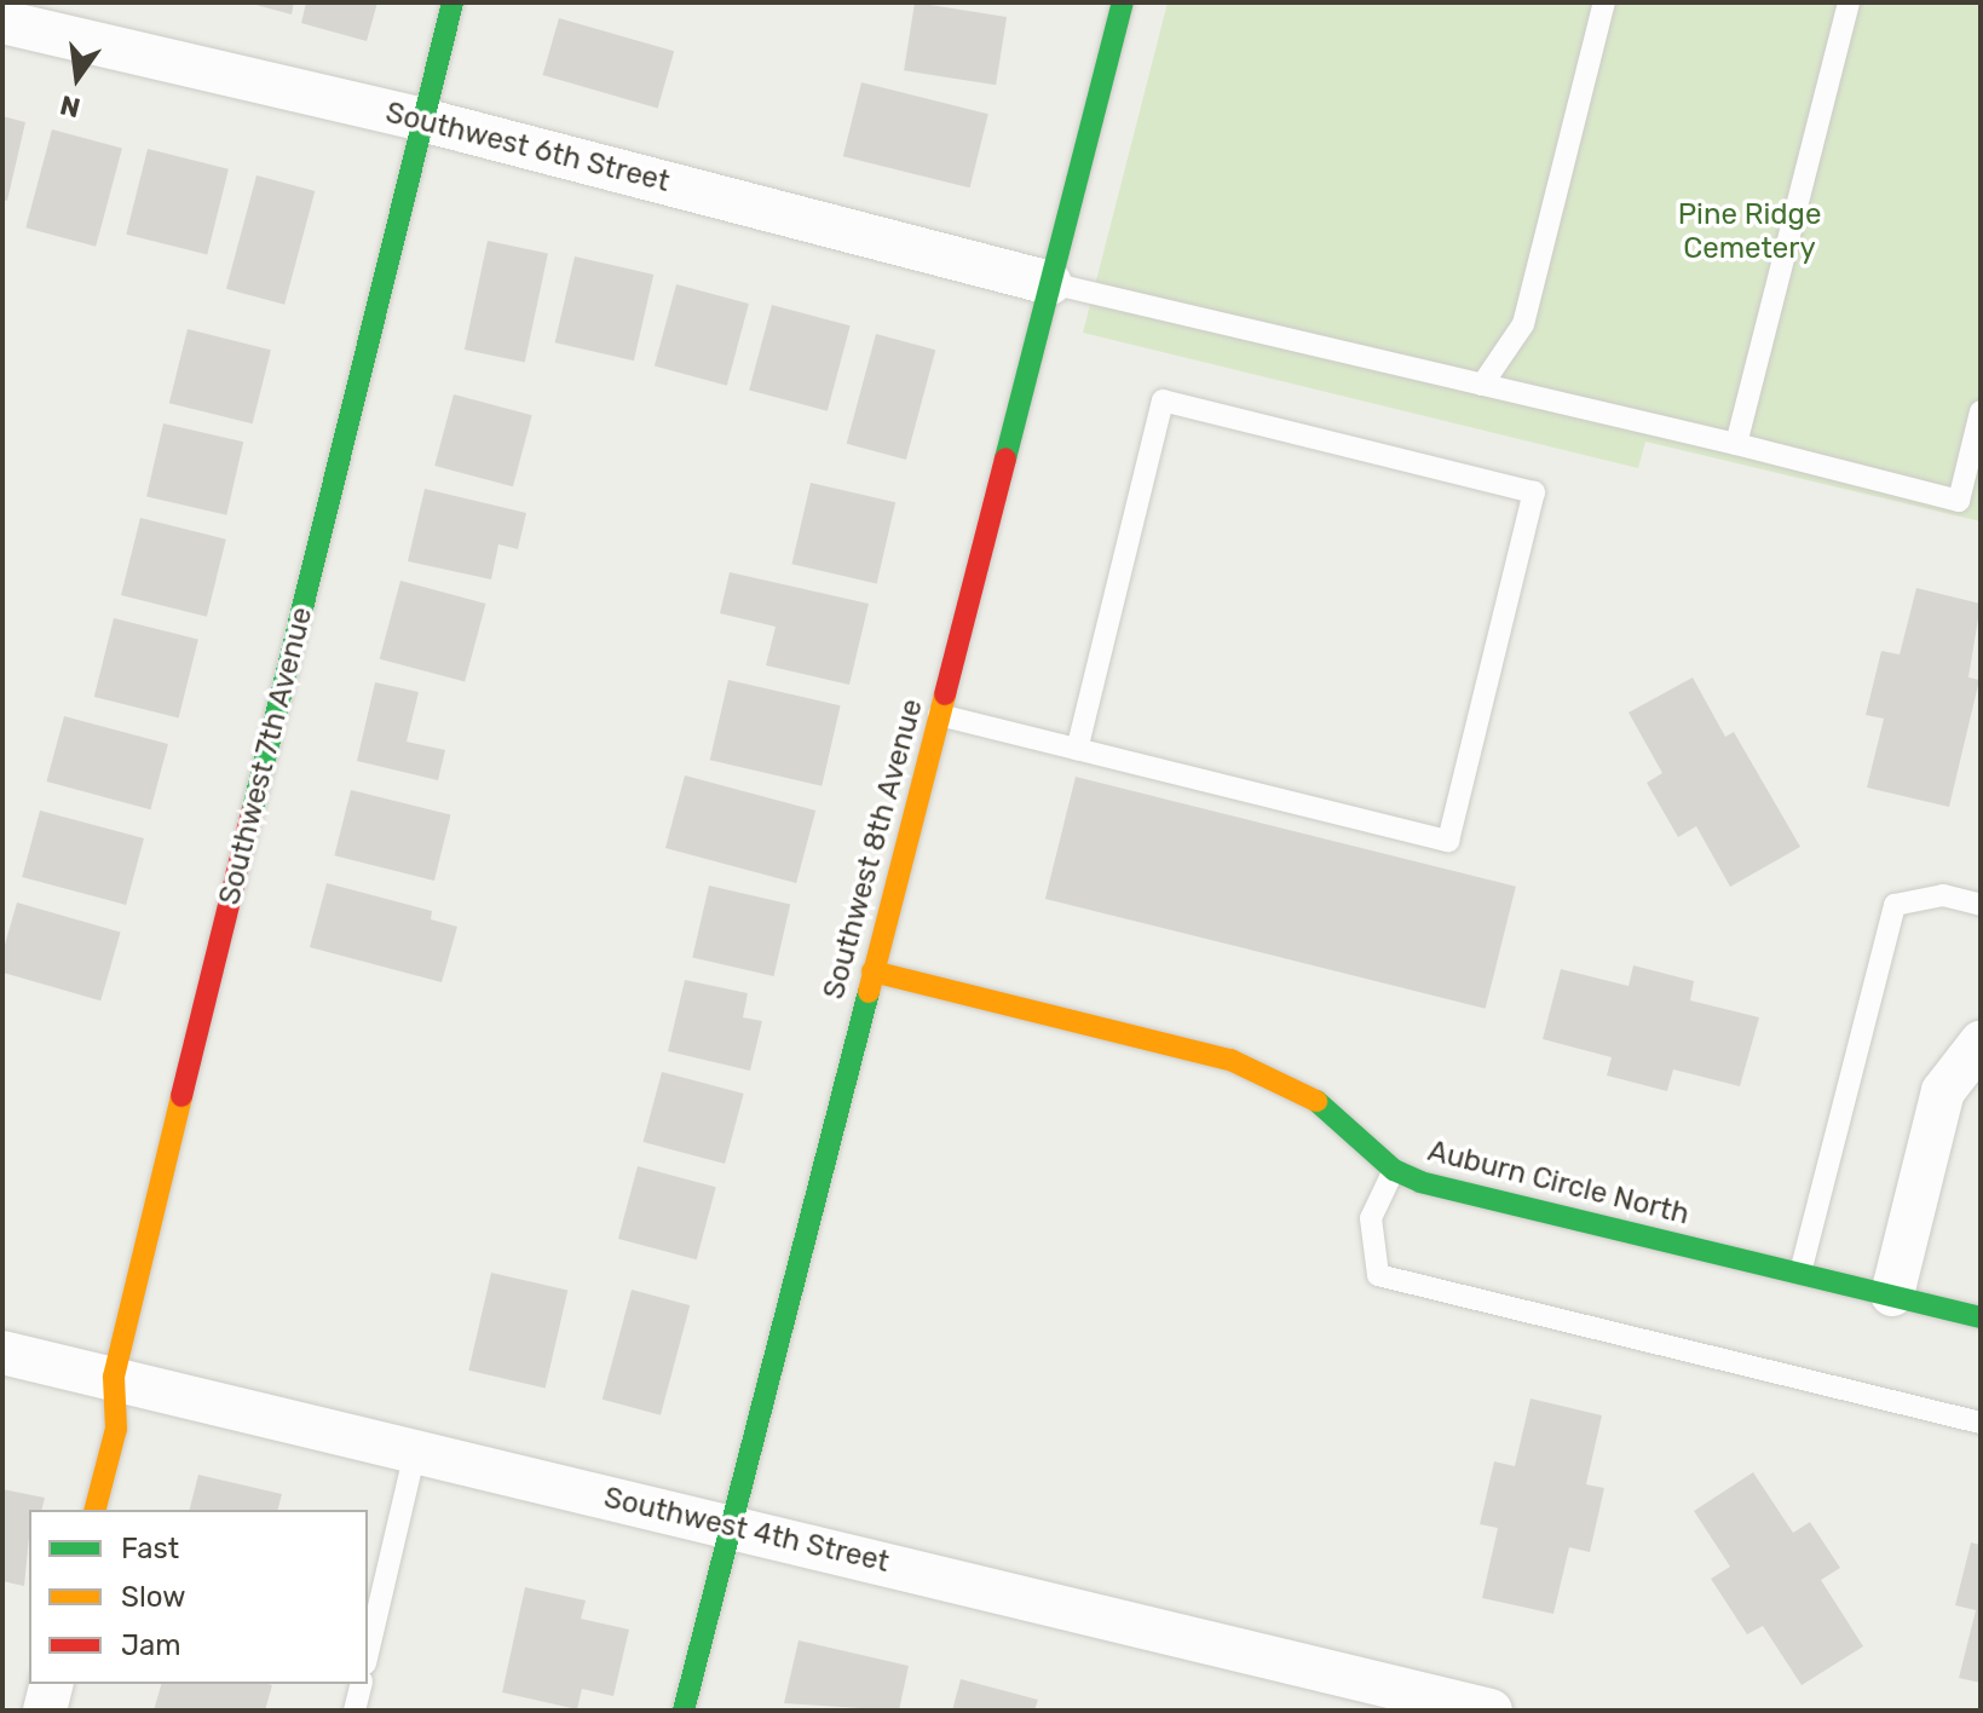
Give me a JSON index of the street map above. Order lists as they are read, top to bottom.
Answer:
{
  "streets": {
    "street": [
      "Southwest 6th Street",
      "Southwest 7th Avenue",
      "Southwest 8th Avenue",
      "Auburn Circle North",
      "Southwest 4th Street"
    ]
  },
  "crossings": [
    ["Southwest 6th Street", "Southwest 7th Avenue"],
    ["Southwest 6th Street", "Southwest 8th Avenue"],
    ["Southwest 7th Avenue", "Southwest 4th Street"],
    ["Southwest 8th Avenue", "Auburn Circle North"],
    ["Southwest 8th Avenue", "Southwest 4th Street"]
  ],
  "parks": ["Pine Ridge Cemetery"],
  "legend": ["Fast", "Slow", "Jam"],
  "north": "bottom"
}
